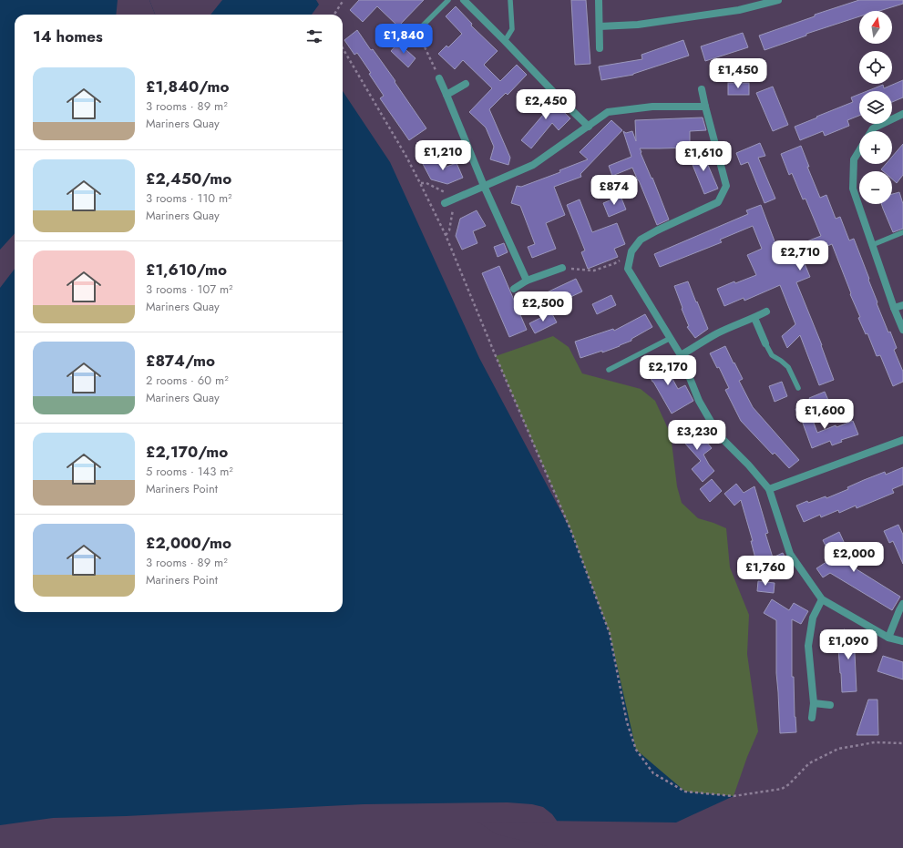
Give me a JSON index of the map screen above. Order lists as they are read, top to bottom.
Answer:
{
  "north": "top",
  "page": {
    "map_buttons": ["+", "−"],
    "heading": "14 homes",
    "price": [
      "£1,840",
      "£1,450",
      "£2,450",
      "£1,210",
      "£1,610",
      "£874",
      "£2,710",
      "£2,500",
      "£2,170",
      "£1,600",
      "£3,230",
      "£2,000",
      "£1,760",
      "£1,090"
    ],
    "list": [
      {
        "name": "£1,840/mo",
        "note": "3 rooms · 89 m² · Mariners Quay"
      },
      {
        "name": "£2,450/mo",
        "note": "3 rooms · 110 m² · Mariners Quay"
      },
      {
        "name": "£1,610/mo",
        "note": "3 rooms · 107 m² · Mariners Quay"
      },
      {
        "name": "£874/mo",
        "note": "2 rooms · 60 m² · Mariners Quay"
      },
      {
        "name": "£2,170/mo",
        "note": "5 rooms · 143 m² · Mariners Point"
      },
      {
        "name": "£2,000/mo",
        "note": "3 rooms · 89 m² · Mariners Point"
      }
    ]
  }
}
